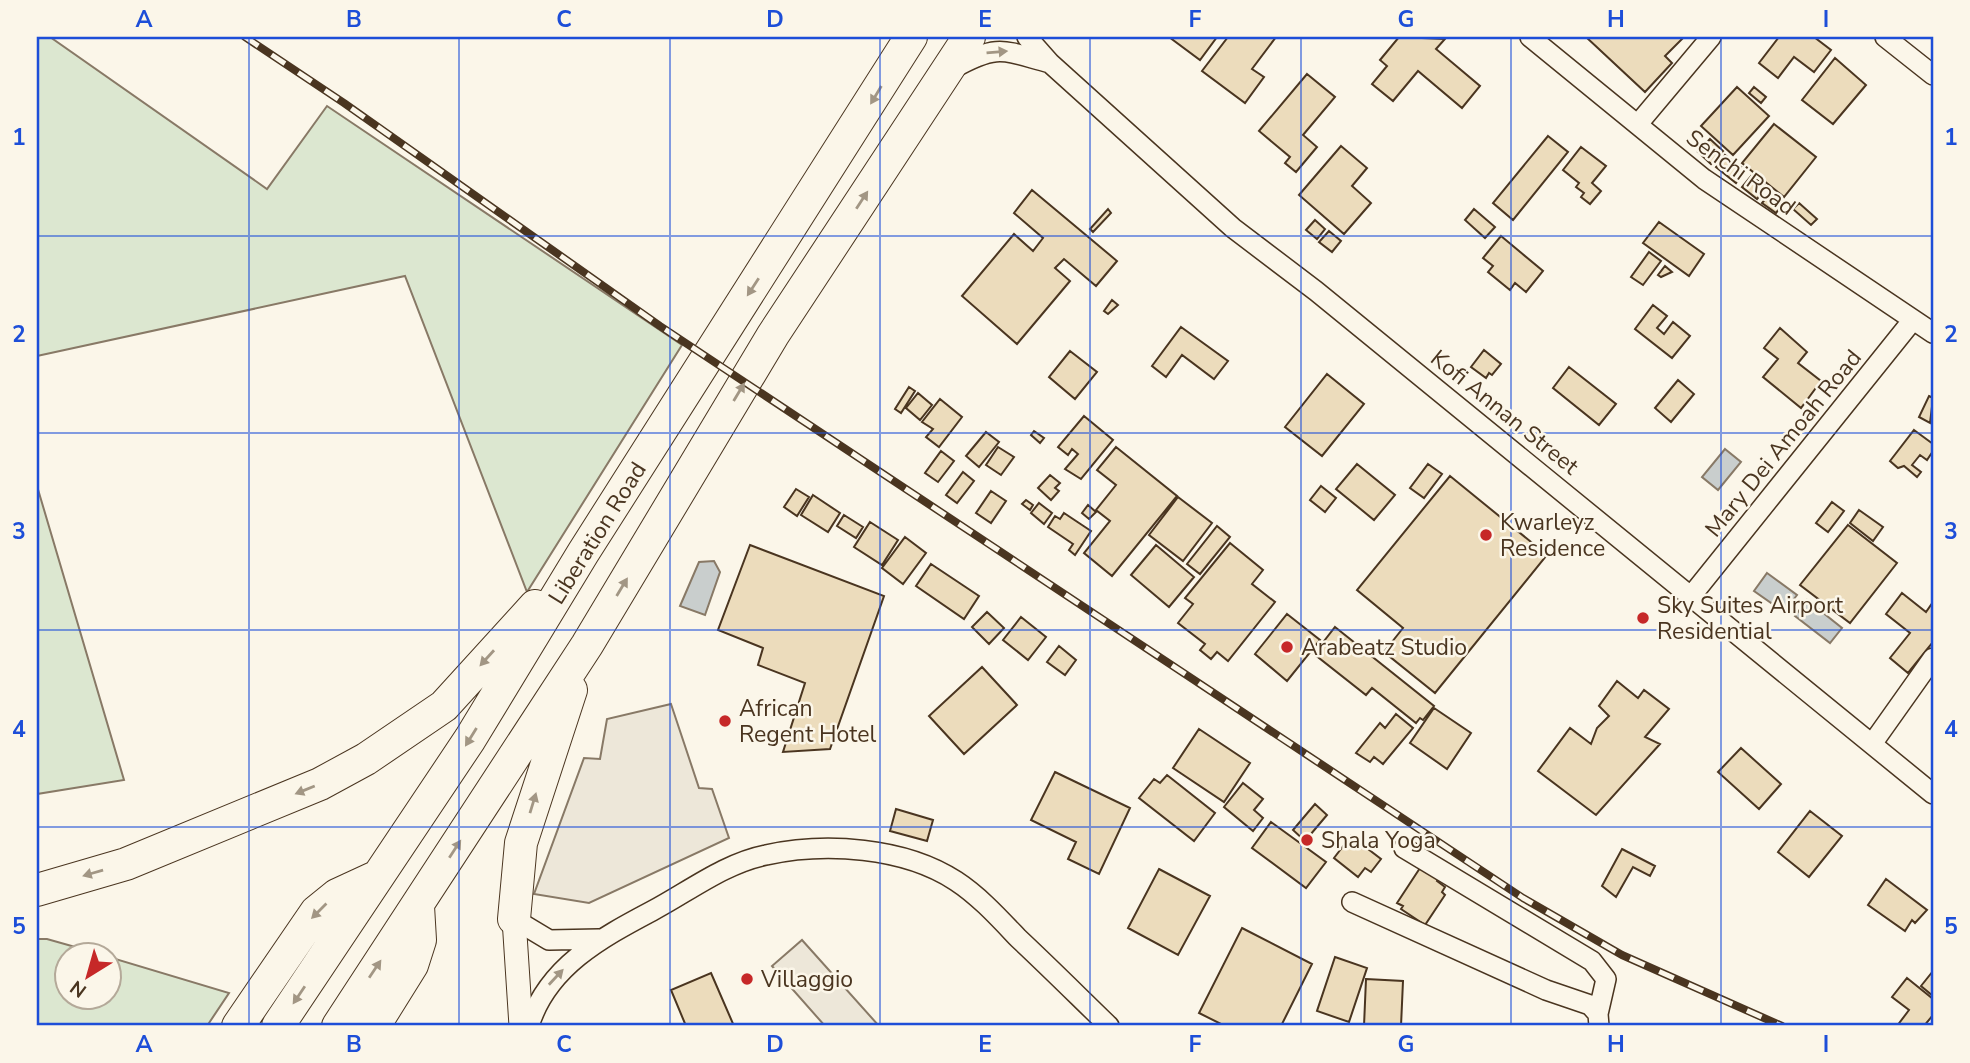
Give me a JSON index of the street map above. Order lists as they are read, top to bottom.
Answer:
{
  "streets": {
    "highway": ["Liberation Road"],
    "street": ["Senchi Road", "Kofi Annan Street", "Mary Dei Amoah Road"]
  },
  "crossings": [
    ["Senchi Road", "Mary Dei Amoah Road"],
    ["Kofi Annan Street", "Mary Dei Amoah Road"],
    ["Kofi Annan Street", "Liberation Road"]
  ],
  "places": [
    "Kwarleyz Residence",
    "Sky Suites Airport Residential",
    "Arabeatz Studio",
    "African Regent Hotel",
    "Shala Yoga",
    "Villaggio"
  ],
  "north": "bottom left",
  "grid": {
    "columns": [
      "A",
      "B",
      "C",
      "D",
      "E",
      "F",
      "G",
      "H",
      "I"
    ],
    "rows": [
      "1",
      "2",
      "3",
      "4",
      "5"
    ]
  }
}
